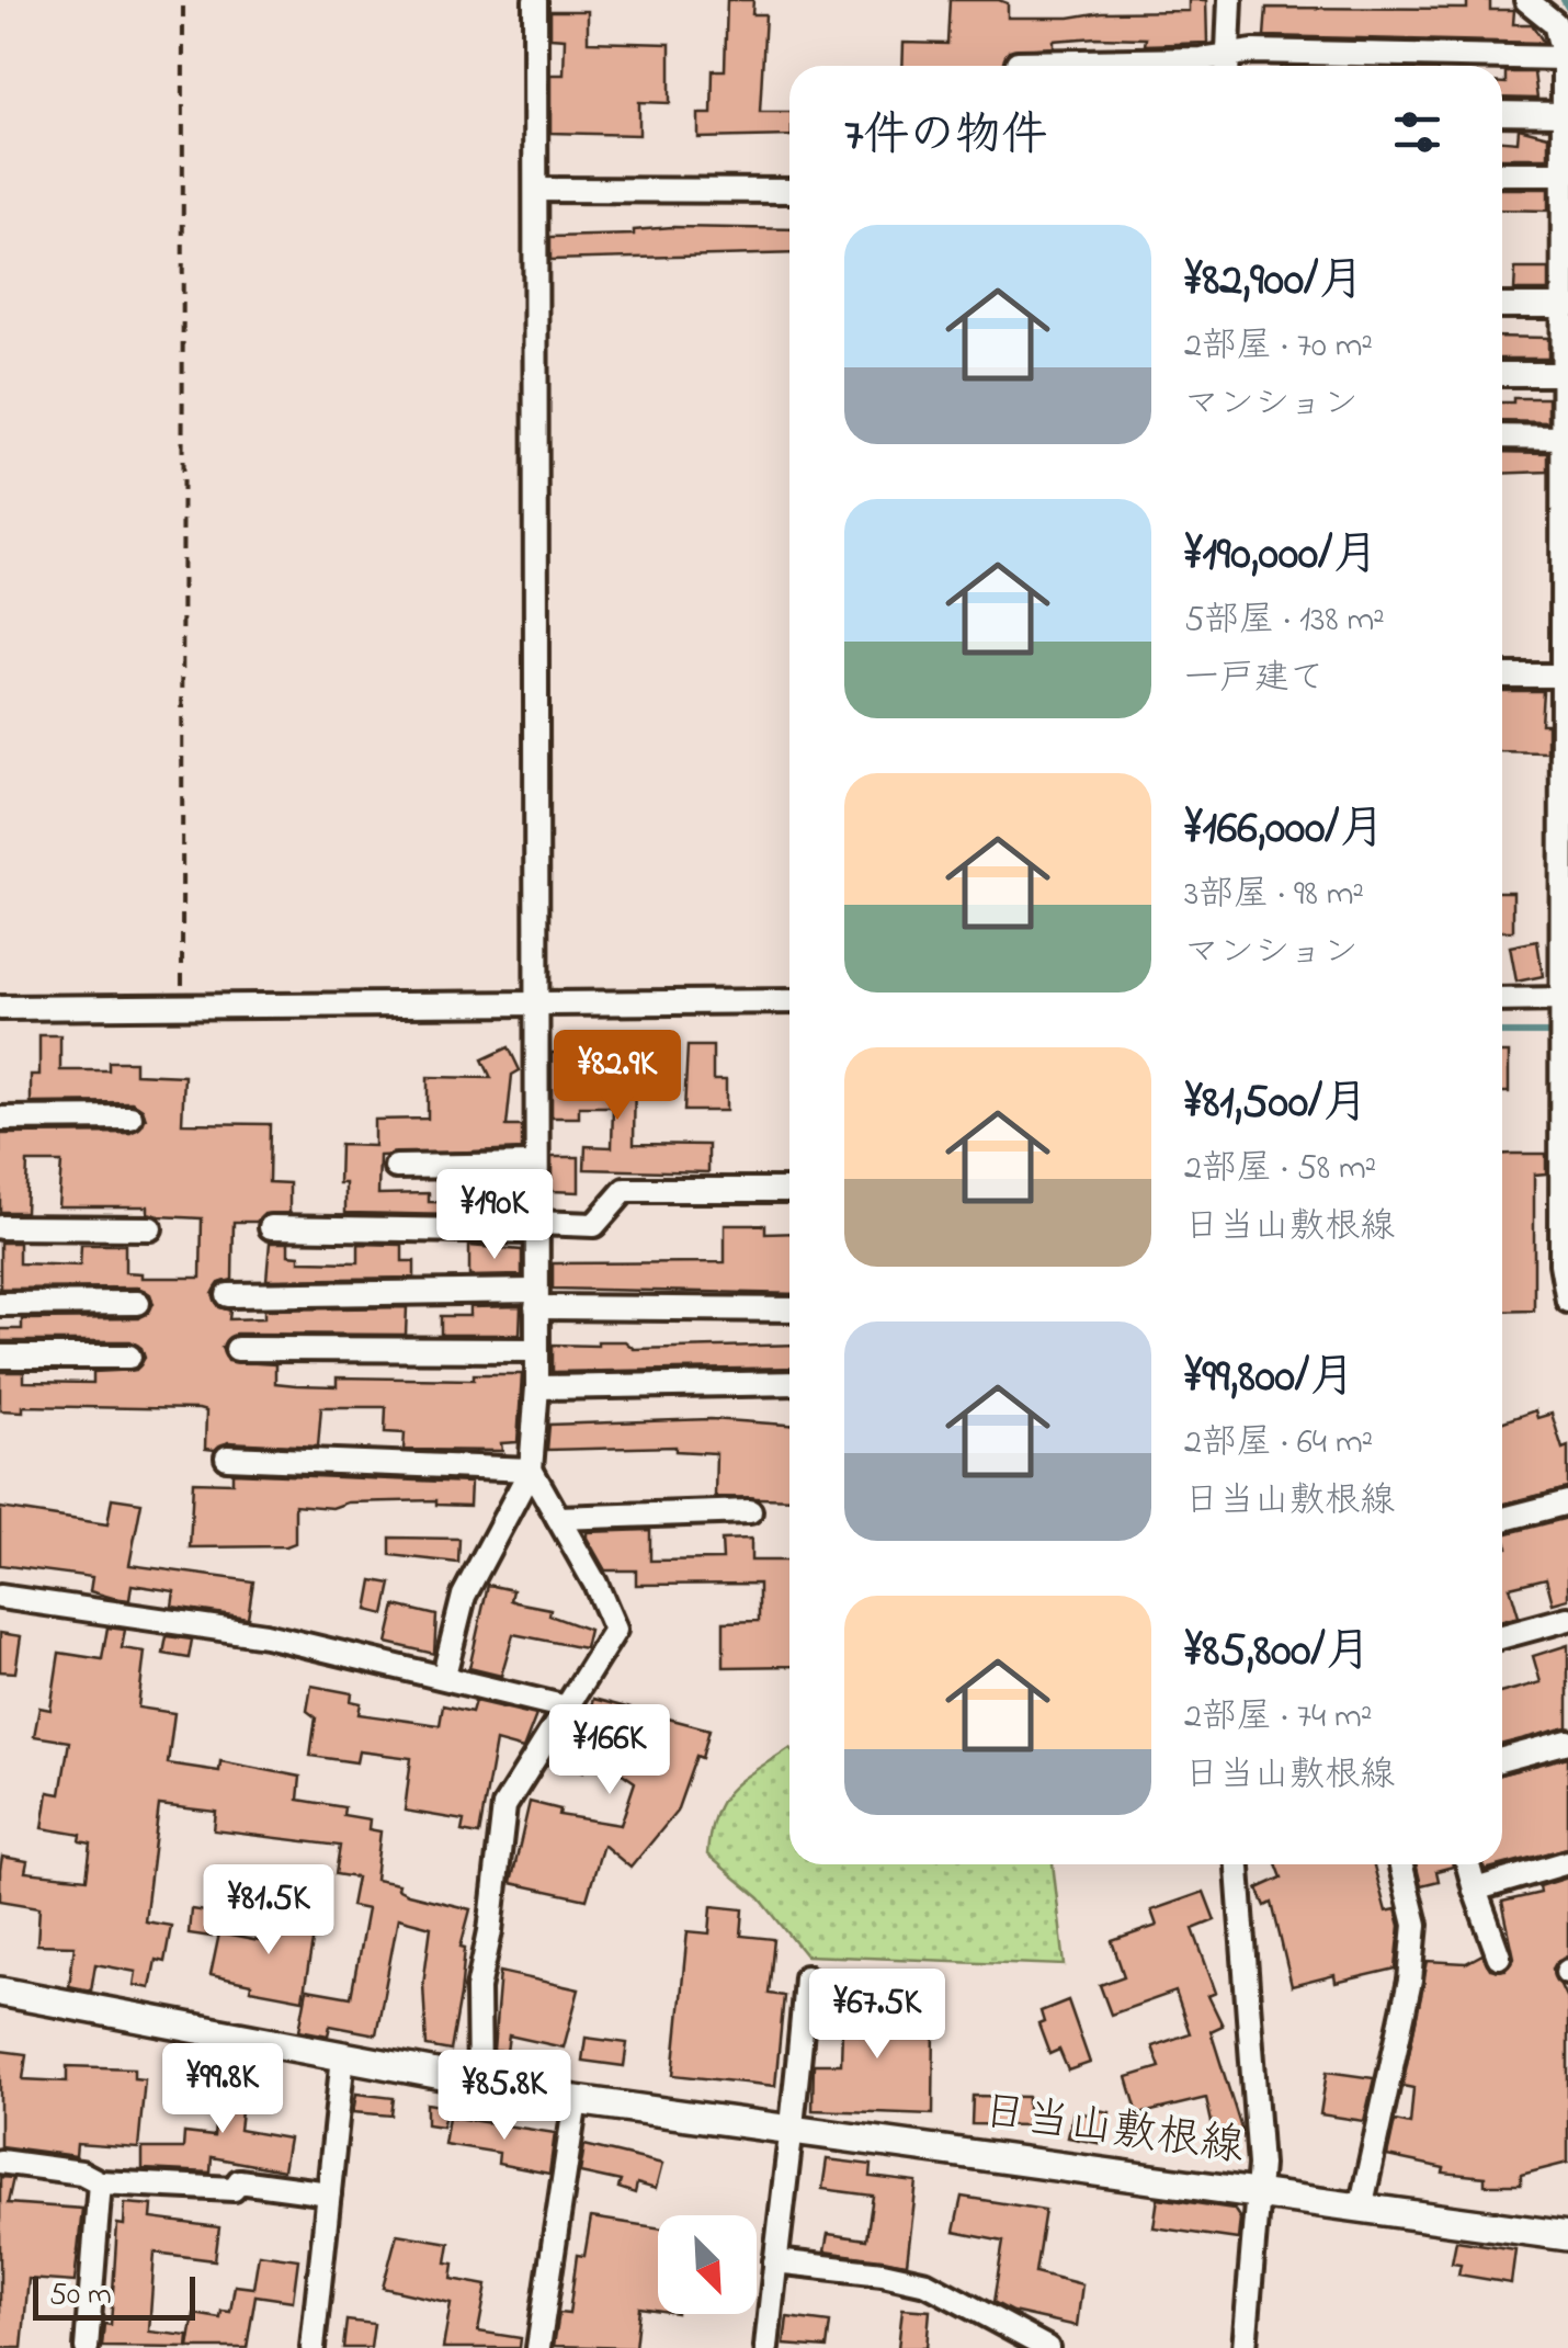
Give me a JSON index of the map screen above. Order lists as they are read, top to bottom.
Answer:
{
  "streets": {
    "main road": ["日当山敷根線"]
  },
  "scale_bar": "50 m",
  "north": "bottom right",
  "page": {
    "heading": "7件の物件",
    "list": [
      {
        "name": "¥82,900/月",
        "note": "2部屋 · 70 m² · マンション"
      },
      {
        "name": "¥190,000/月",
        "note": "5部屋 · 138 m² · 一戸建て"
      },
      {
        "name": "¥166,000/月",
        "note": "3部屋 · 98 m² · マンション"
      },
      {
        "name": "¥81,500/月",
        "note": "2部屋 · 58 m² · 日当山敷根線"
      },
      {
        "name": "¥99,800/月",
        "note": "2部屋 · 64 m² · 日当山敷根線"
      },
      {
        "name": "¥85,800/月",
        "note": "2部屋 · 74 m² · 日当山敷根線"
      }
    ],
    "price": [
      "¥82.9K",
      "¥190K",
      "¥166K",
      "¥81.5K",
      "¥67.5K",
      "¥99.8K",
      "¥85.8K"
    ],
    "scale": "50 m"
  }
}
